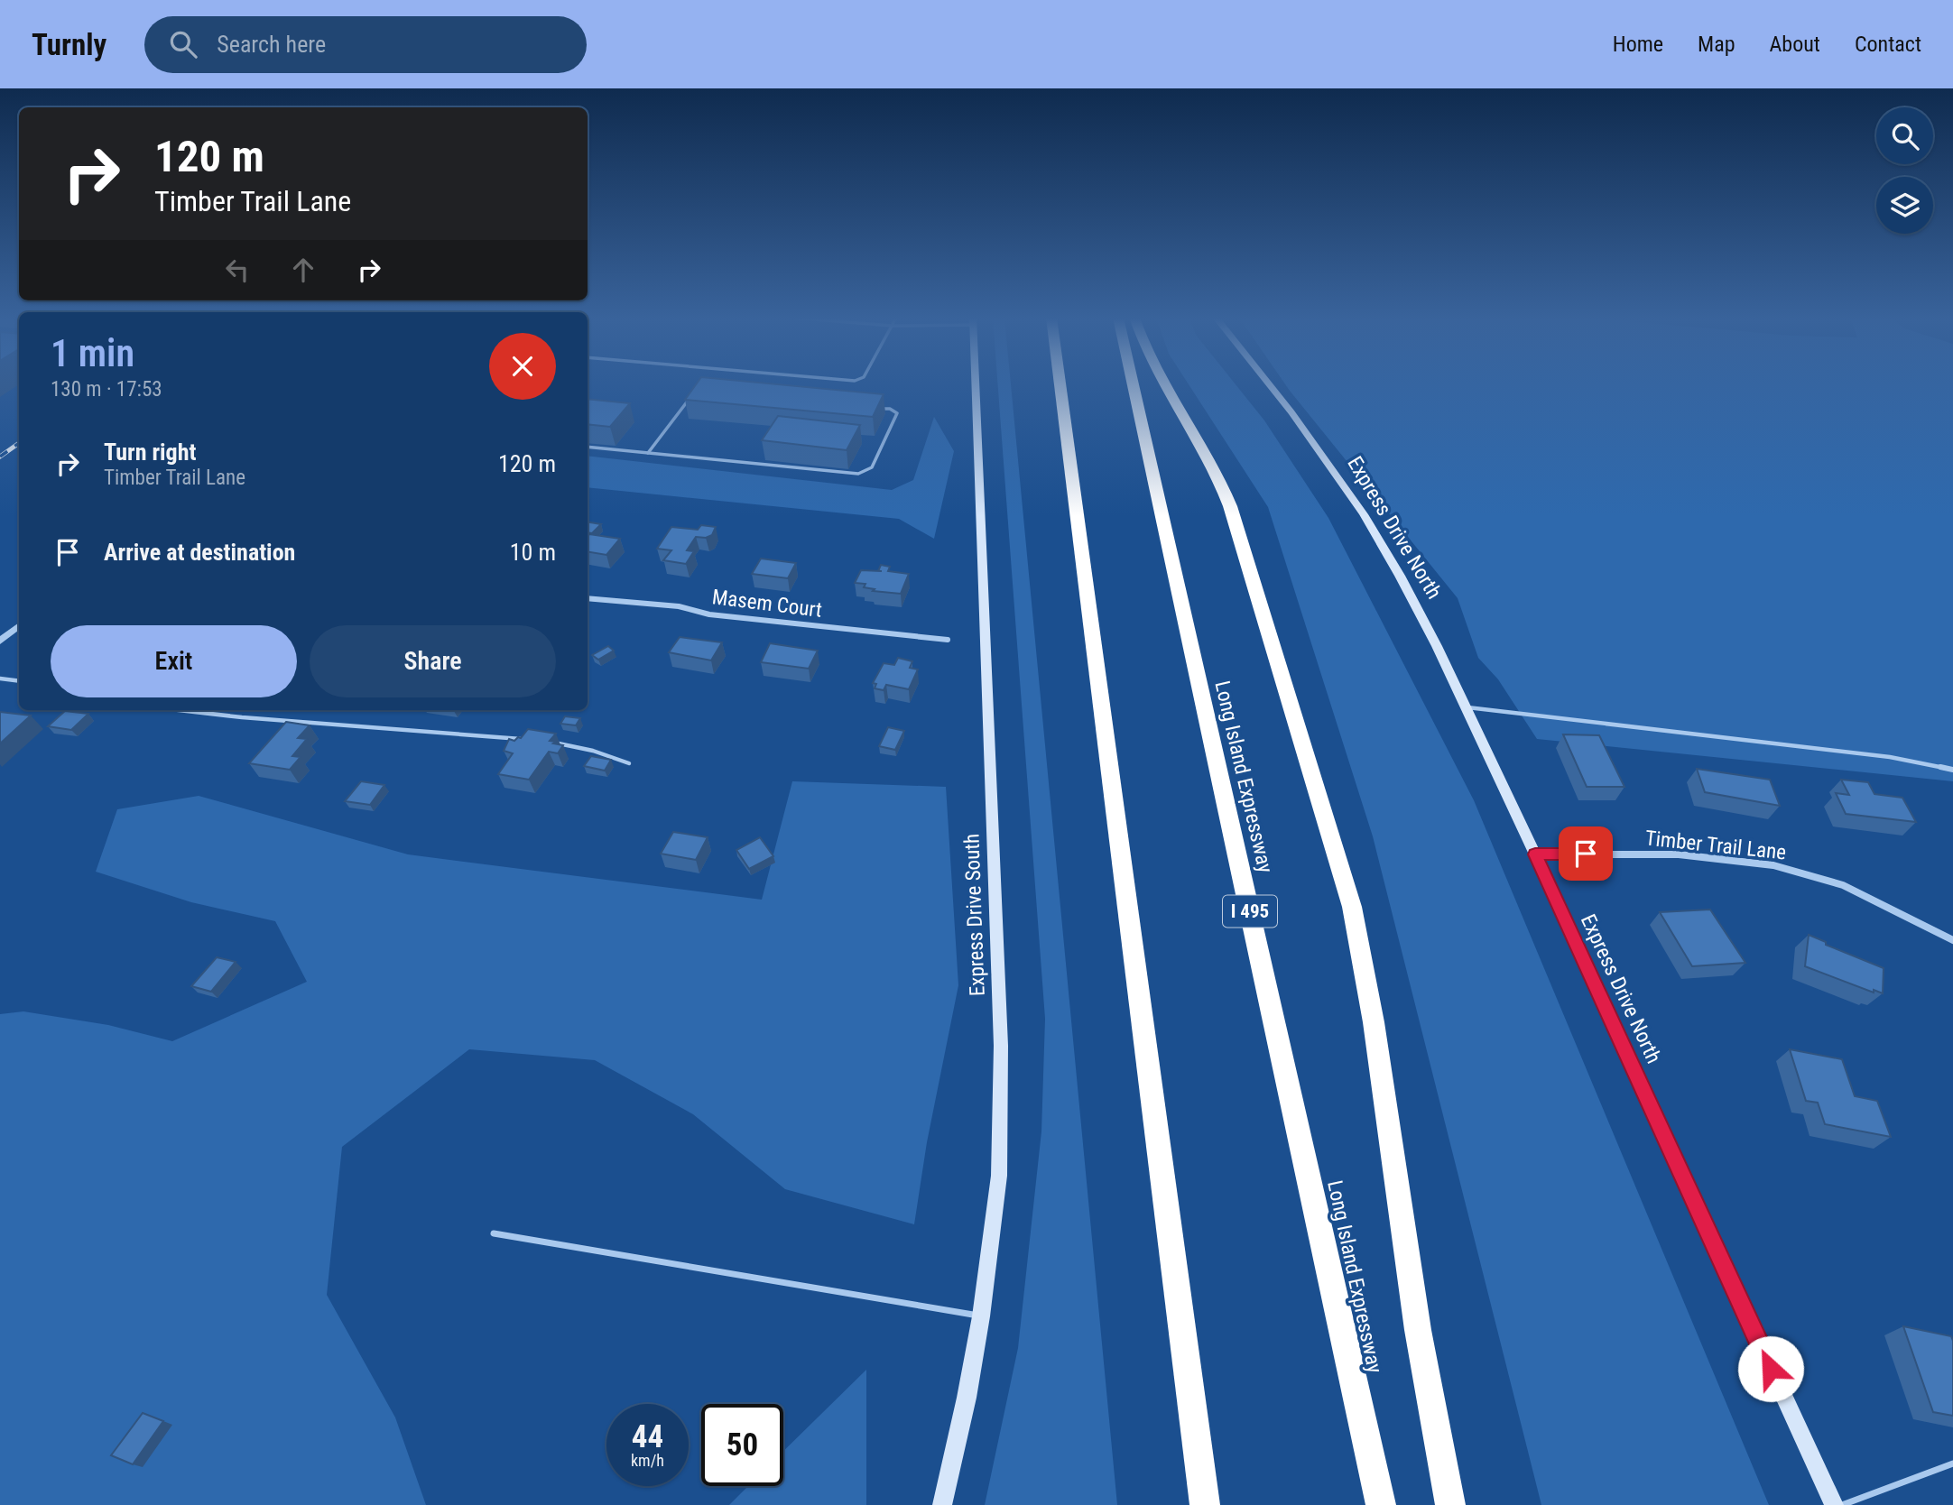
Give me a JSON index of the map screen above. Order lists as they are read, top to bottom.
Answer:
{
  "streets": {
    "highway": ["Long Island Expressway", "I 495"],
    "main road": ["Express Drive North", "Express Drive South"],
    "street": ["Masem Court", "Timber Trail Lane"]
  },
  "crossings": [
    ["Express Drive North", "Timber Trail Lane"]
  ],
  "page": {
    "header": "Turnly",
    "search": "Search here",
    "nav": [
      "Home",
      "Map",
      "About",
      "Contact"
    ],
    "turn": ["120 m", "Timber Trail Lane"],
    "heading": ["1 min", "130 m · 17:53"],
    "list": [
      {
        "name": "Turn right",
        "note": "Timber Trail Lane",
        "value": "120 m"
      },
      {
        "name": "Arrive at destination",
        "value": "10 m"
      }
    ],
    "buttons": ["Exit", "Share"],
    "speed": "44 km/h",
    "limit": "50"
  }
}
